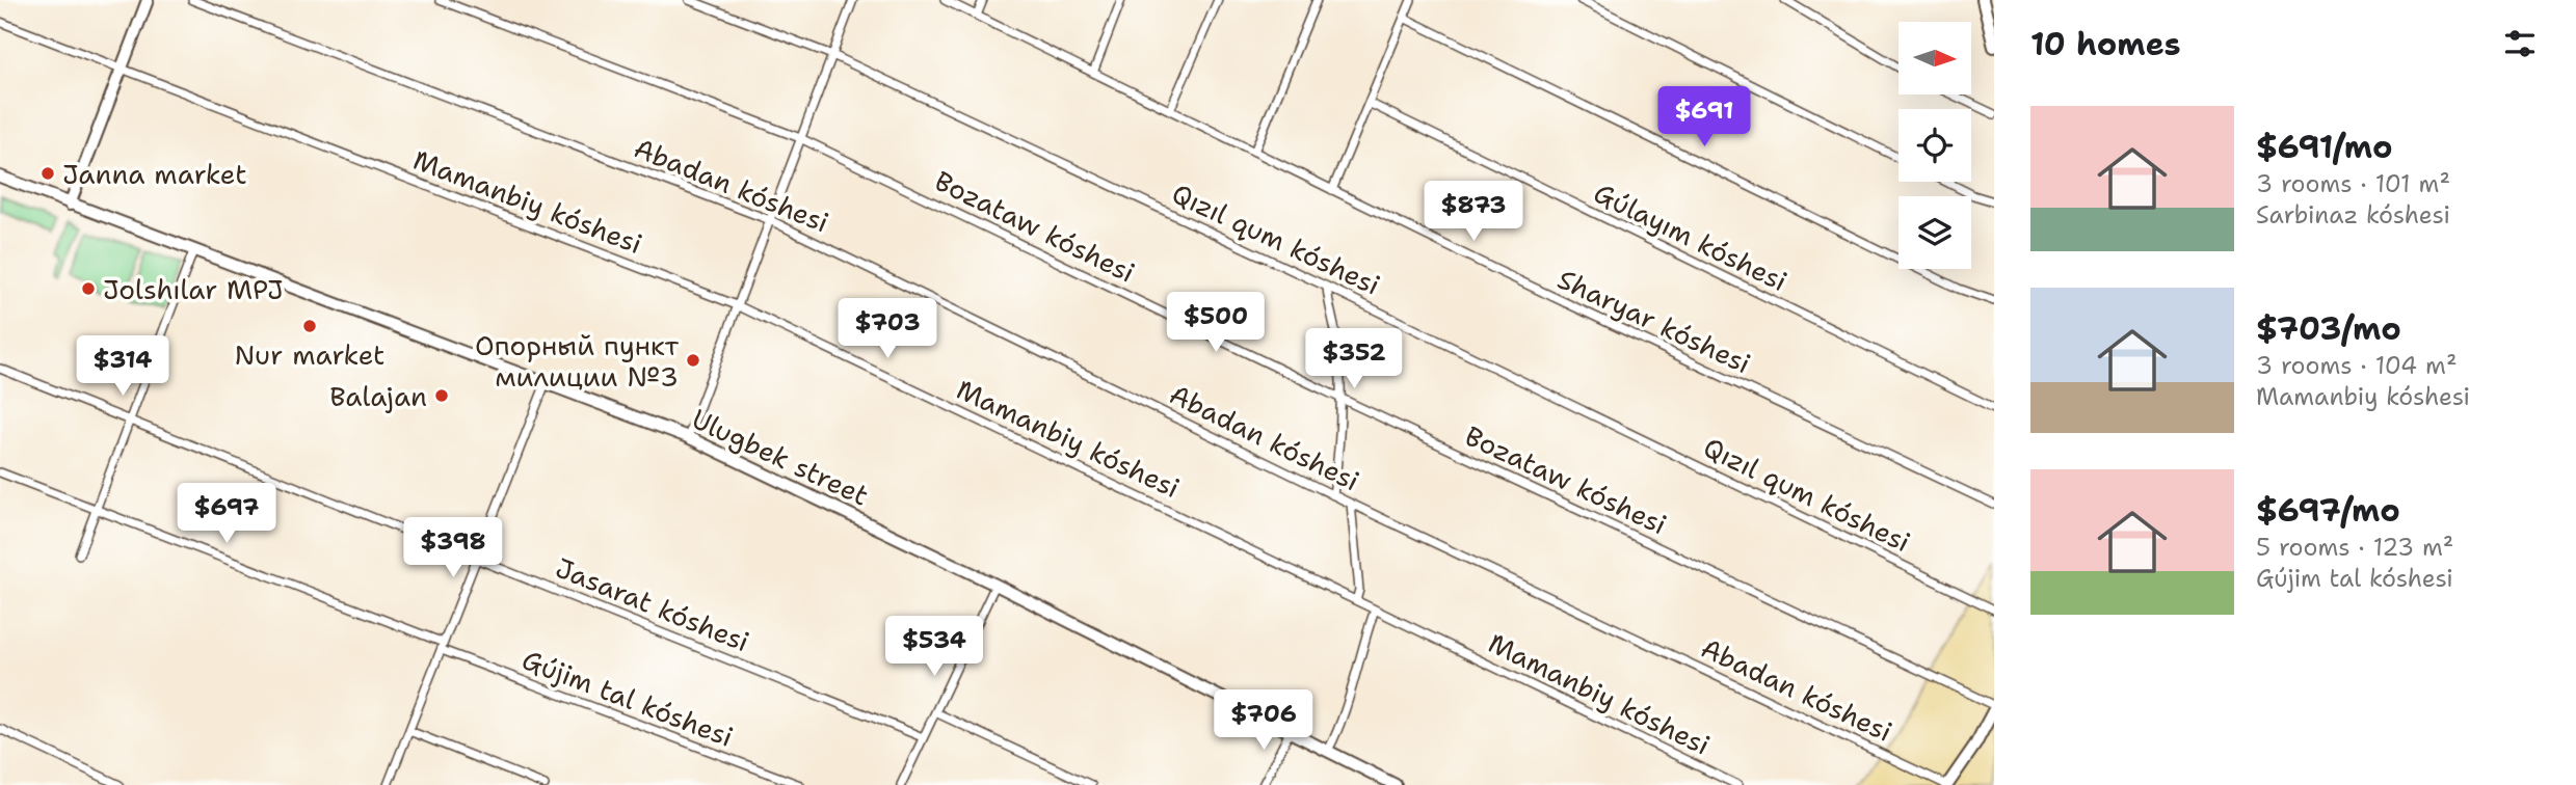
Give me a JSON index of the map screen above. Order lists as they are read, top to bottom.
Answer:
{
  "streets": {
    "street": [
      "Abadan kóshesi",
      "Mamanbiy kóshesi",
      "Bozataw kóshesi",
      "Gúlayım kóshesi",
      "Qızıl qum kóshesi",
      "Sharyar kóshesi",
      "Ulugbek street",
      "Jasarat kóshesi",
      "Gújim tal kóshesi"
    ]
  },
  "places": [
    "Janna market",
    "Jolshılar MPJ",
    "Nur market",
    "Опорный пункт милиции №3",
    "Balajan"
  ],
  "north": "right",
  "page": {
    "heading": "10 homes",
    "price": [
      "$691",
      "$873",
      "$500",
      "$703",
      "$352",
      "$314",
      "$697",
      "$398",
      "$534",
      "$706"
    ],
    "list": [
      {
        "name": "$691/mo",
        "note": "3 rooms · 101 m² · Sarbinaz kóshesi"
      },
      {
        "name": "$703/mo",
        "note": "3 rooms · 104 m² · Mamanbiy kóshesi"
      },
      {
        "name": "$697/mo",
        "note": "5 rooms · 123 m² · Gújim tal kóshesi"
      }
    ]
  }
}
